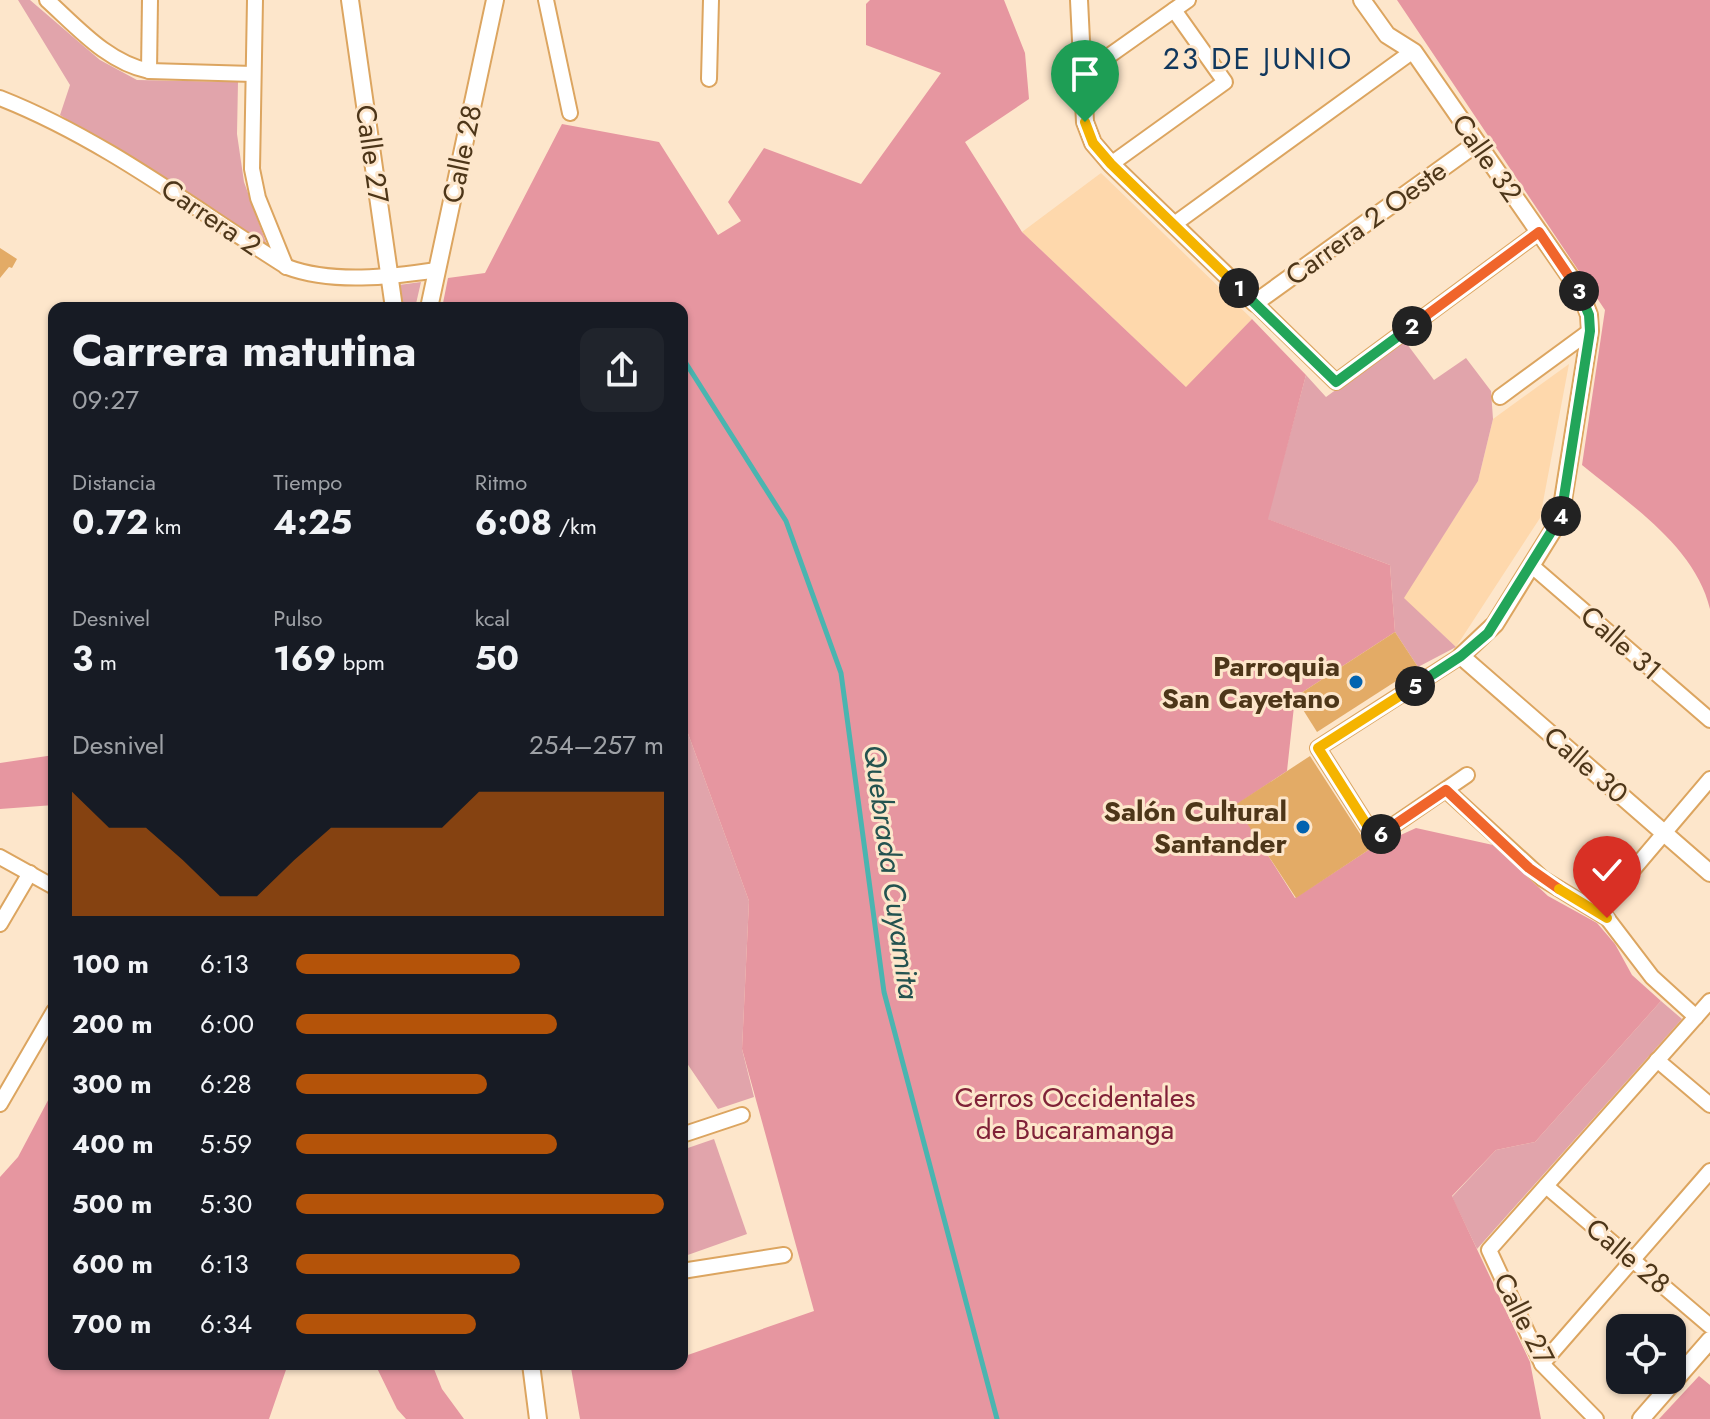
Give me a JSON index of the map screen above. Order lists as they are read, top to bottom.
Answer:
{
  "streets": {
    "street": [
      "Calle 27",
      "Calle 28",
      "Calle 32",
      "Carrera 2",
      "Carrera 2 Oeste",
      "Calle 31",
      "Calle 30"
    ]
  },
  "crossings": [
    ["Calle 27", "Calle 28"],
    ["Calle 27", "Carrera 2"],
    ["Calle 28", "Carrera 2"],
    ["Calle 32", "Carrera 2 Oeste"]
  ],
  "districts": ["23 DE JUNIO"],
  "water": ["Quebrada Cuyamita"],
  "parks": ["Cerros Occidentales de Bucaramanga"],
  "places": ["Parroquia San Cayetano", "Salón Cultural Santander"],
  "page": {
    "pins": [
      "1",
      "3",
      "2",
      "4",
      "5",
      "6"
    ],
    "heading": ["Carrera matutina", "09:27"],
    "stats": [
      ["Distancia", "0.72 km"],
      ["Tiempo", "4:25"],
      ["Ritmo", "6:08 /km"],
      ["Desnivel", "3 m"],
      ["Pulso", "169 bpm"],
      ["kcal", "50"]
    ],
    "chart": ["Desnivel", "254–257 m"],
    "list": [
      {
        "name": "100 m",
        "note": "6:13"
      },
      {
        "name": "200 m",
        "note": "6:00"
      },
      {
        "name": "300 m",
        "note": "6:28"
      },
      {
        "name": "400 m",
        "note": "5:59"
      },
      {
        "name": "500 m",
        "note": "5:30"
      },
      {
        "name": "600 m",
        "note": "6:13"
      },
      {
        "name": "700 m",
        "note": "6:34"
      }
    ]
  }
}
